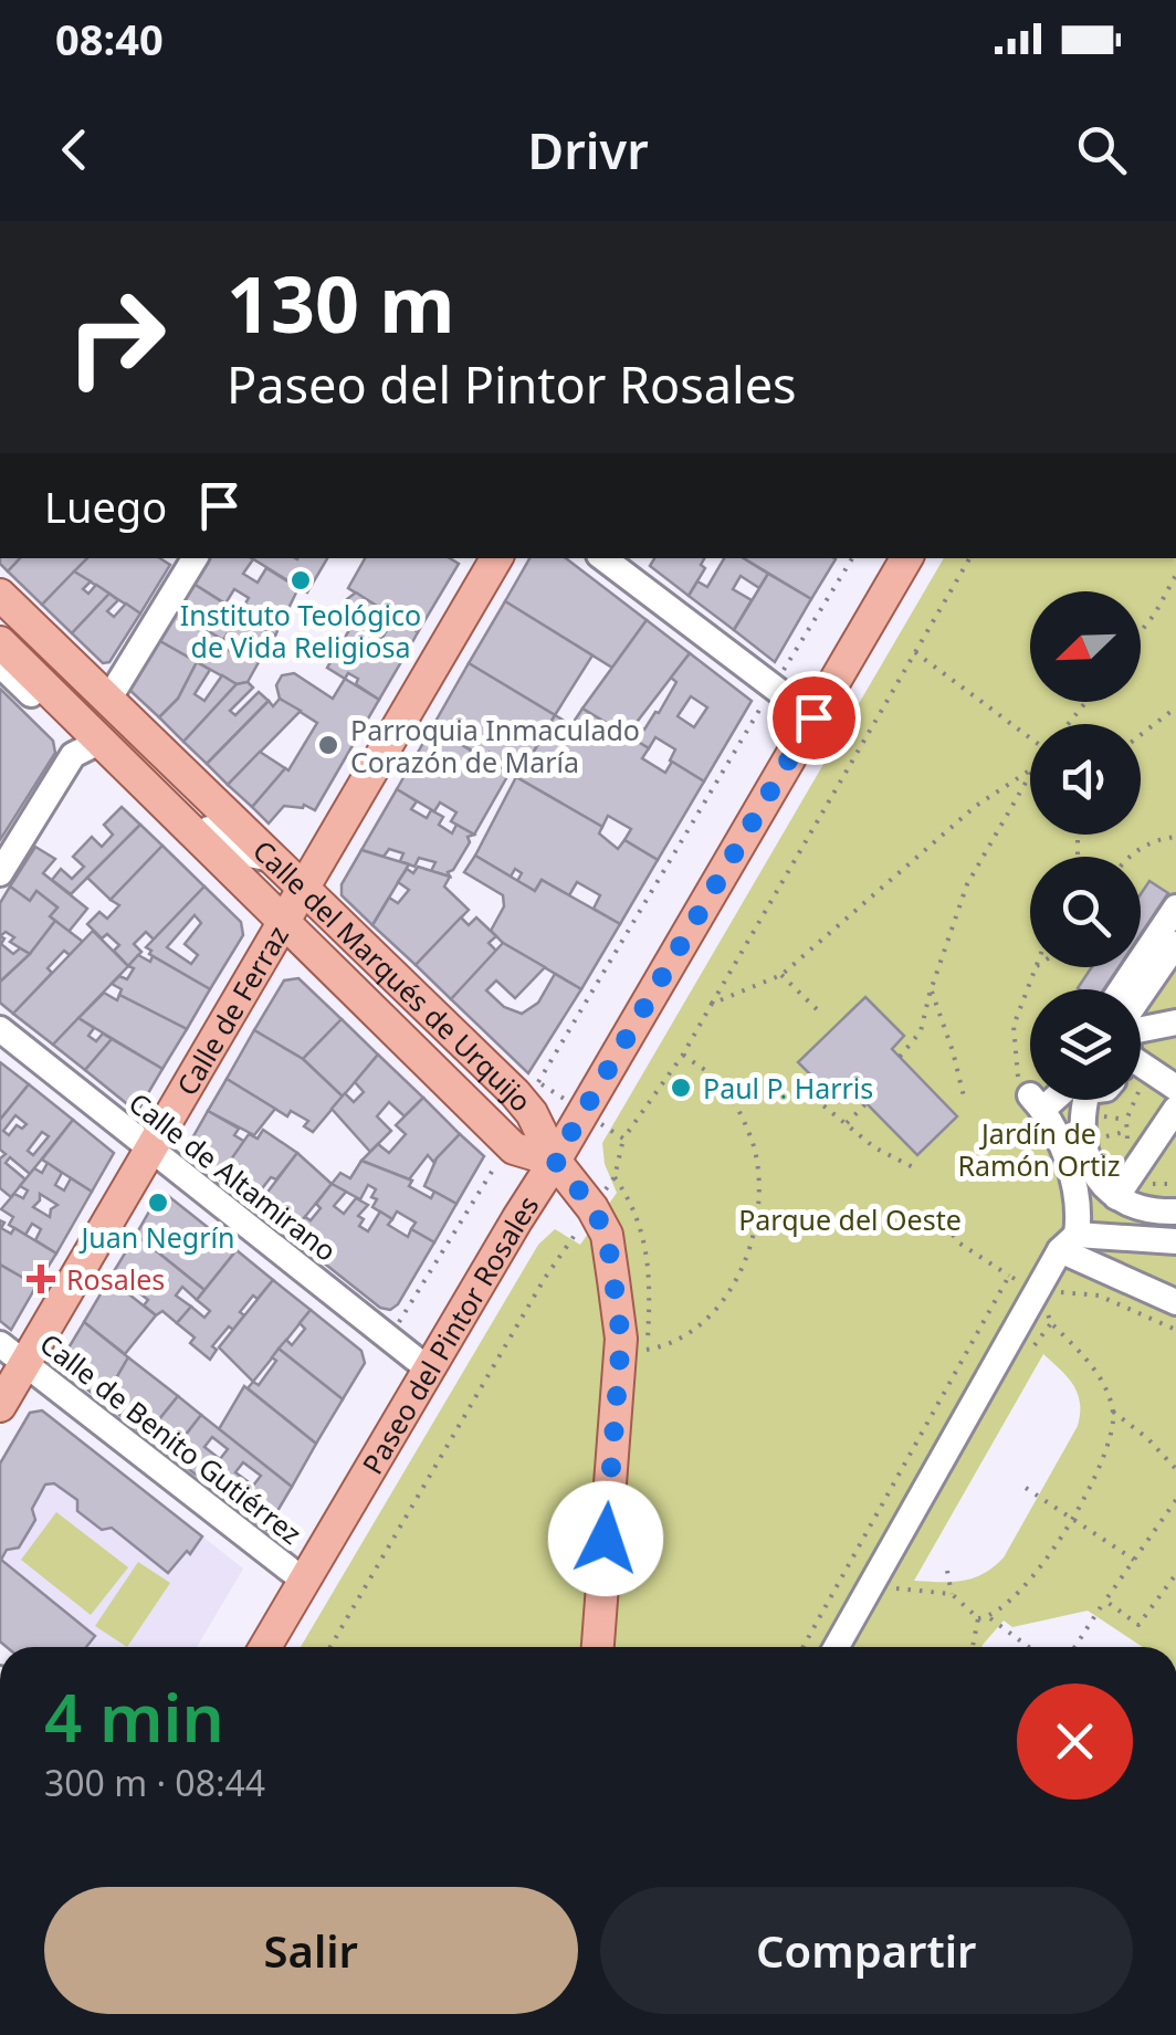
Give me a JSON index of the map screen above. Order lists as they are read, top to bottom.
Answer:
{
  "streets": {
    "main road": ["Calle del Marqués de Urquijo", "Calle de Ferraz", "Paseo del Pintor Rosales"],
    "street": ["Calle de Altamirano", "Calle de Benito Gutiérrez"]
  },
  "crossings": [
    ["Calle del Marqués de Urquijo", "Calle de Ferraz"],
    ["Calle del Marqués de Urquijo", "Paseo del Pintor Rosales"],
    ["Calle de Ferraz", "Calle de Altamirano"],
    ["Calle de Ferraz", "Calle de Benito Gutiérrez"],
    ["Calle de Altamirano", "Paseo del Pintor Rosales"],
    ["Paseo del Pintor Rosales", "Calle de Benito Gutiérrez"]
  ],
  "parks": ["Jardín de Ramón Ortiz", "Parque del Oeste"],
  "places": {
    "other": [
      "Instituto Teológico de Vida Religiosa",
      "Parroquia Inmaculado Corazón de María",
      "Paul P. Harris",
      "Juan Negrín"
    ],
    "health": ["Rosales"]
  },
  "north": "bottom left",
  "page": {
    "status": "08:40",
    "header": "Drivr",
    "turn": ["130 m", "Paseo del Pintor Rosales"],
    "then": "Luego",
    "heading": ["4 min", "300 m · 08:44"],
    "buttons": ["Salir", "Compartir"]
  }
}
